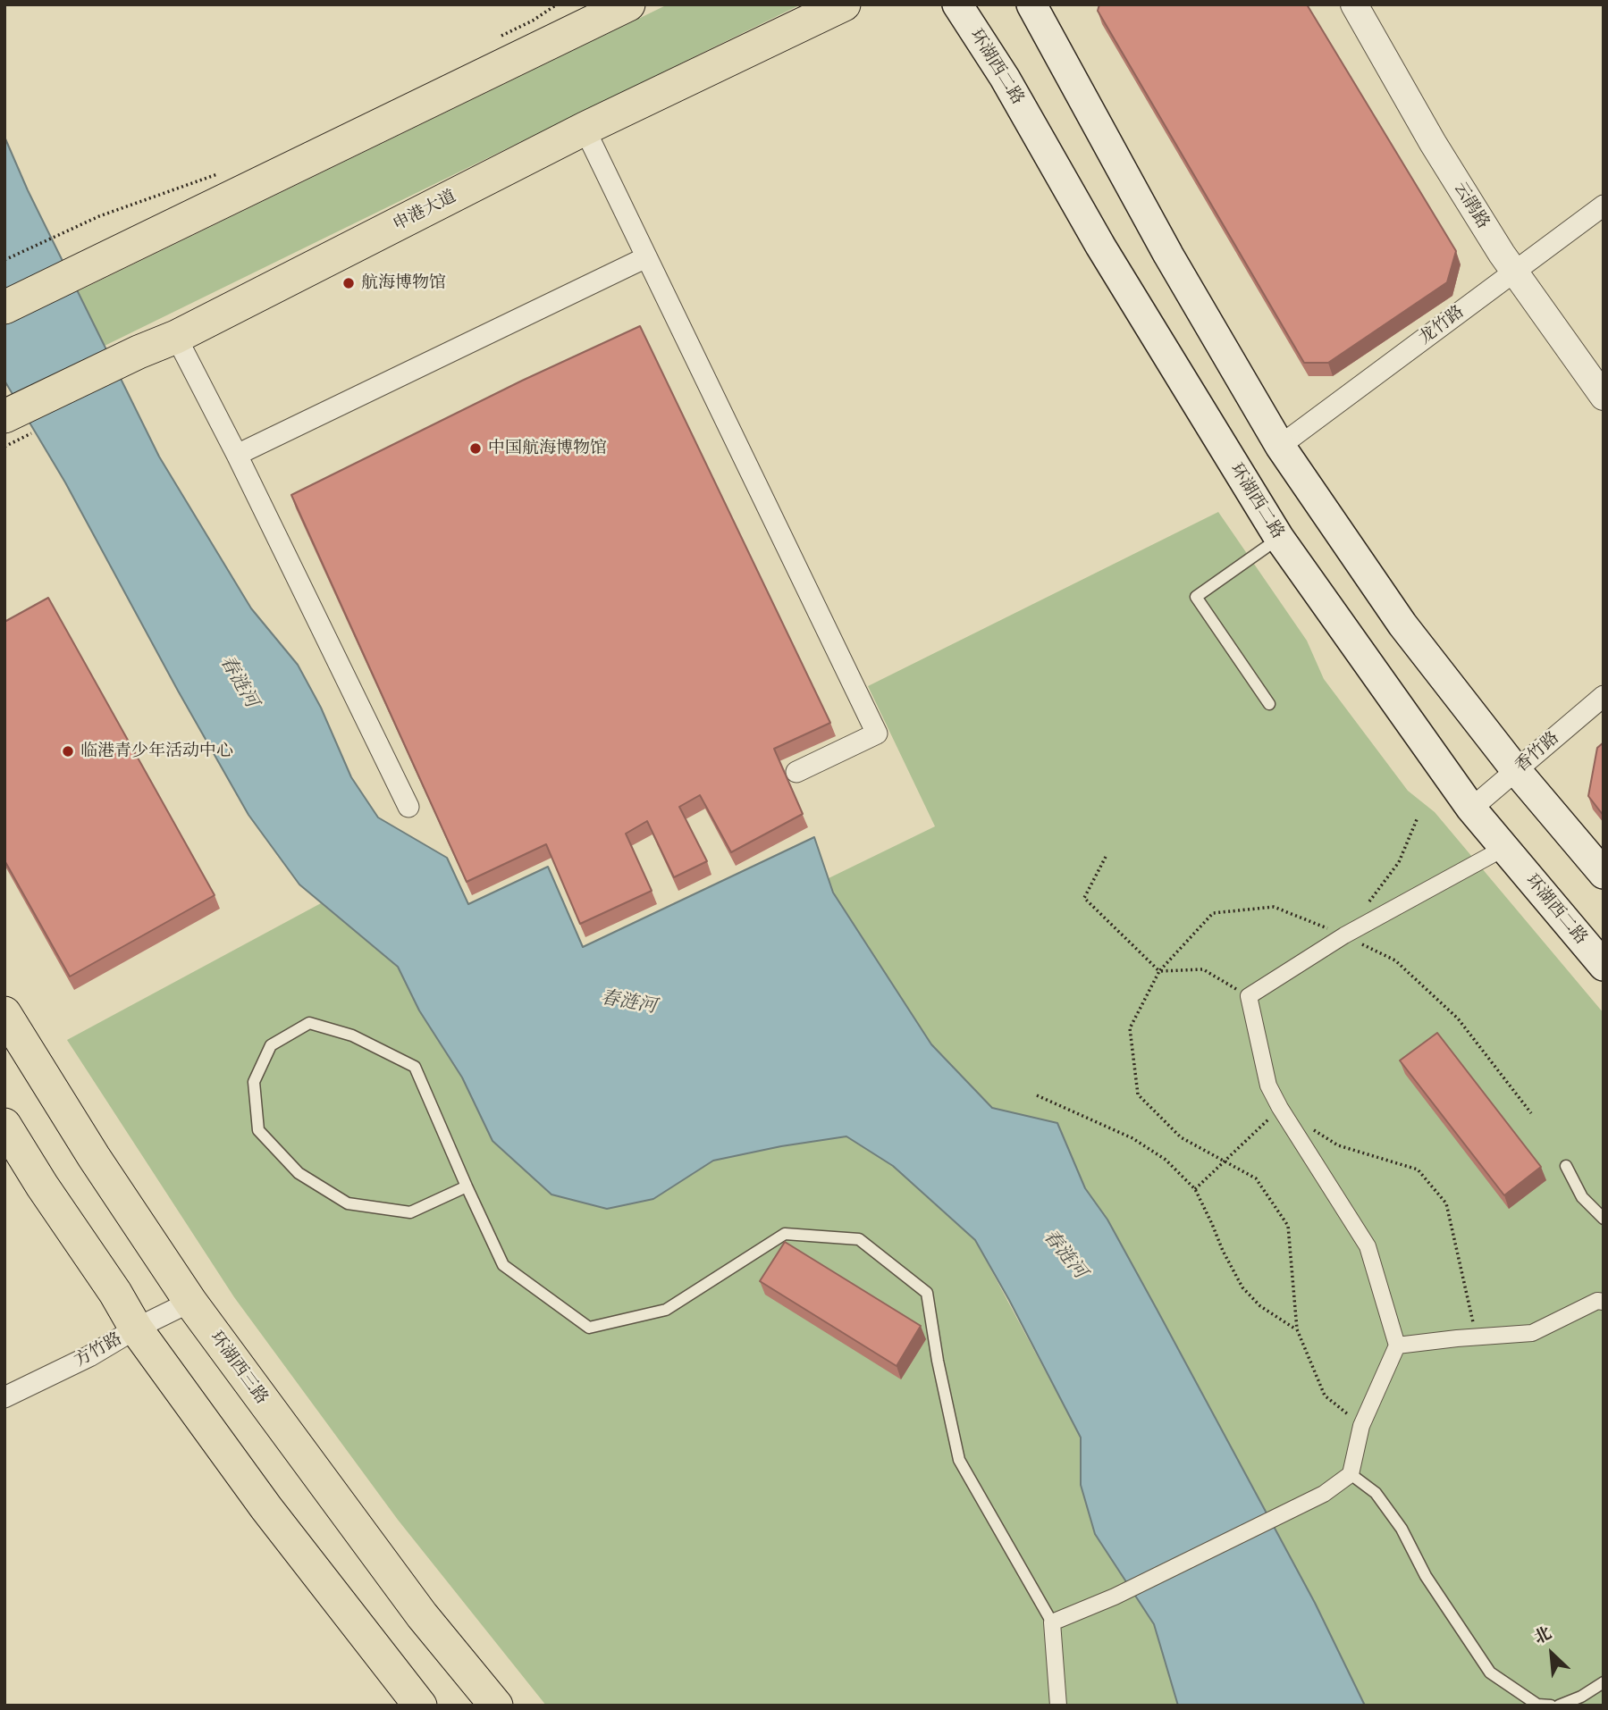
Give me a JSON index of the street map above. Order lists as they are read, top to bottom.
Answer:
{
  "streets": {
    "main road": ["环湖西二路", "申港大道", "环湖西三路"],
    "street": [
      "云鹃路",
      "龙竹路",
      "香竹路",
      "方竹路"
    ]
  },
  "crossings": [
    ["环湖西二路", "香竹路"],
    ["云鹃路", "龙竹路"],
    ["方竹路", "环湖西三路"]
  ],
  "water": ["春涟河"],
  "places": ["航海博物馆", "中国航海博物馆", "临港青少年活动中心"],
  "north": "top left"
}
